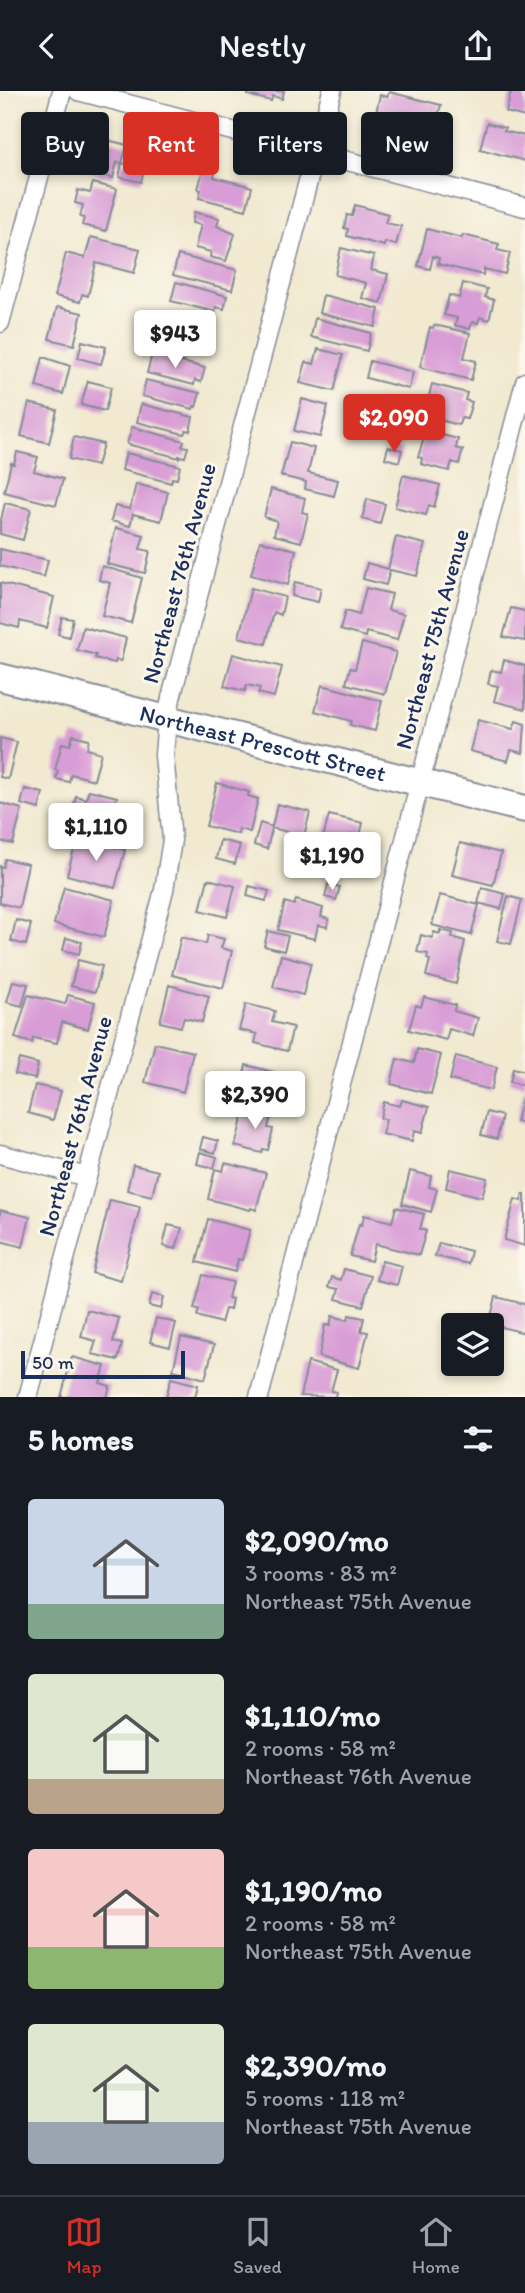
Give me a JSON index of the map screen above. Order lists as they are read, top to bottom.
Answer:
{
  "streets": {
    "street": ["Northeast 76th Avenue", "Northeast 75th Avenue", "Northeast Prescott Street"]
  },
  "crossings": [
    ["Northeast 76th Avenue", "Northeast Prescott Street"],
    ["Northeast 75th Avenue", "Northeast Prescott Street"]
  ],
  "scale_bar": "50 m",
  "page": {
    "header": "Nestly",
    "chip": [
      "Buy",
      "Rent",
      "Filters",
      "New"
    ],
    "price": [
      "$943",
      "$2,090",
      "$1,110",
      "$1,190",
      "$2,390"
    ],
    "scale": "50 m",
    "heading": "5 homes",
    "list": [
      {
        "name": "$2,090/mo",
        "note": "3 rooms · 83 m² · Northeast 75th Avenue"
      },
      {
        "name": "$1,110/mo",
        "note": "2 rooms · 58 m² · Northeast 76th Avenue"
      },
      {
        "name": "$1,190/mo",
        "note": "2 rooms · 58 m² · Northeast 75th Avenue"
      },
      {
        "name": "$2,390/mo",
        "note": "5 rooms · 118 m² · Northeast 75th Avenue"
      }
    ],
    "tabs": ["Map", "Saved", "Home"]
  }
}
